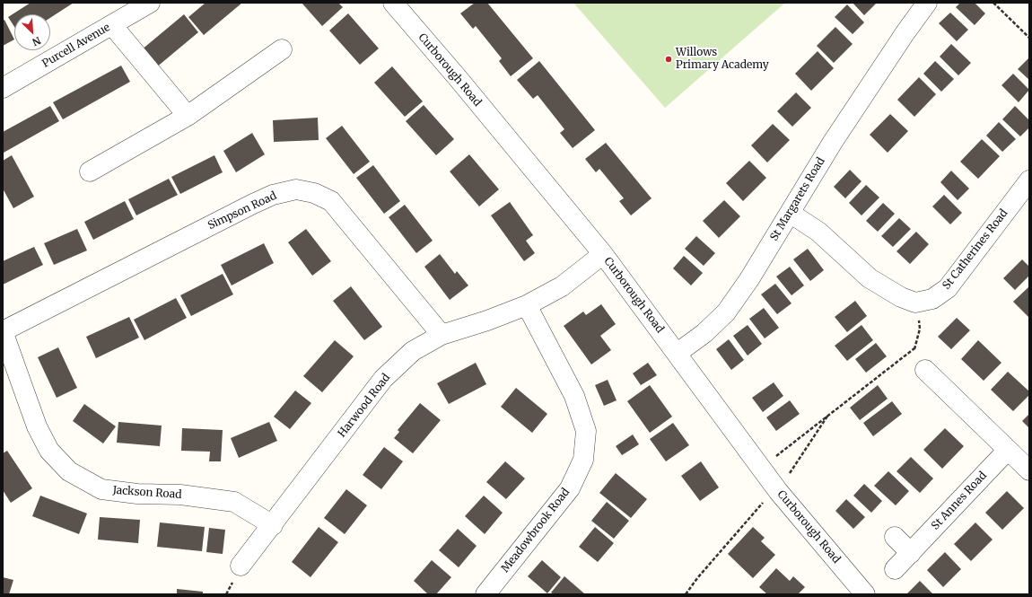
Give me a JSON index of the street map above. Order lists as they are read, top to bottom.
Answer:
{
  "streets": {
    "street": [
      "Purcell Avenue",
      "Curborough Road",
      "St Margarets Road",
      "Simpson Road",
      "St Catherines Road",
      "Harwood Road",
      "Jackson Road",
      "St Annes Road",
      "Meadowbrook Road"
    ]
  },
  "crossings": [
    ["Curborough Road", "St Margarets Road"],
    ["Curborough Road", "Harwood Road"],
    ["Simpson Road", "Harwood Road"],
    ["Simpson Road", "Jackson Road"],
    ["Harwood Road", "Jackson Road"],
    ["Harwood Road", "Meadowbrook Road"]
  ],
  "places": ["Willows Primary Academy"],
  "north": "bottom right"
}
